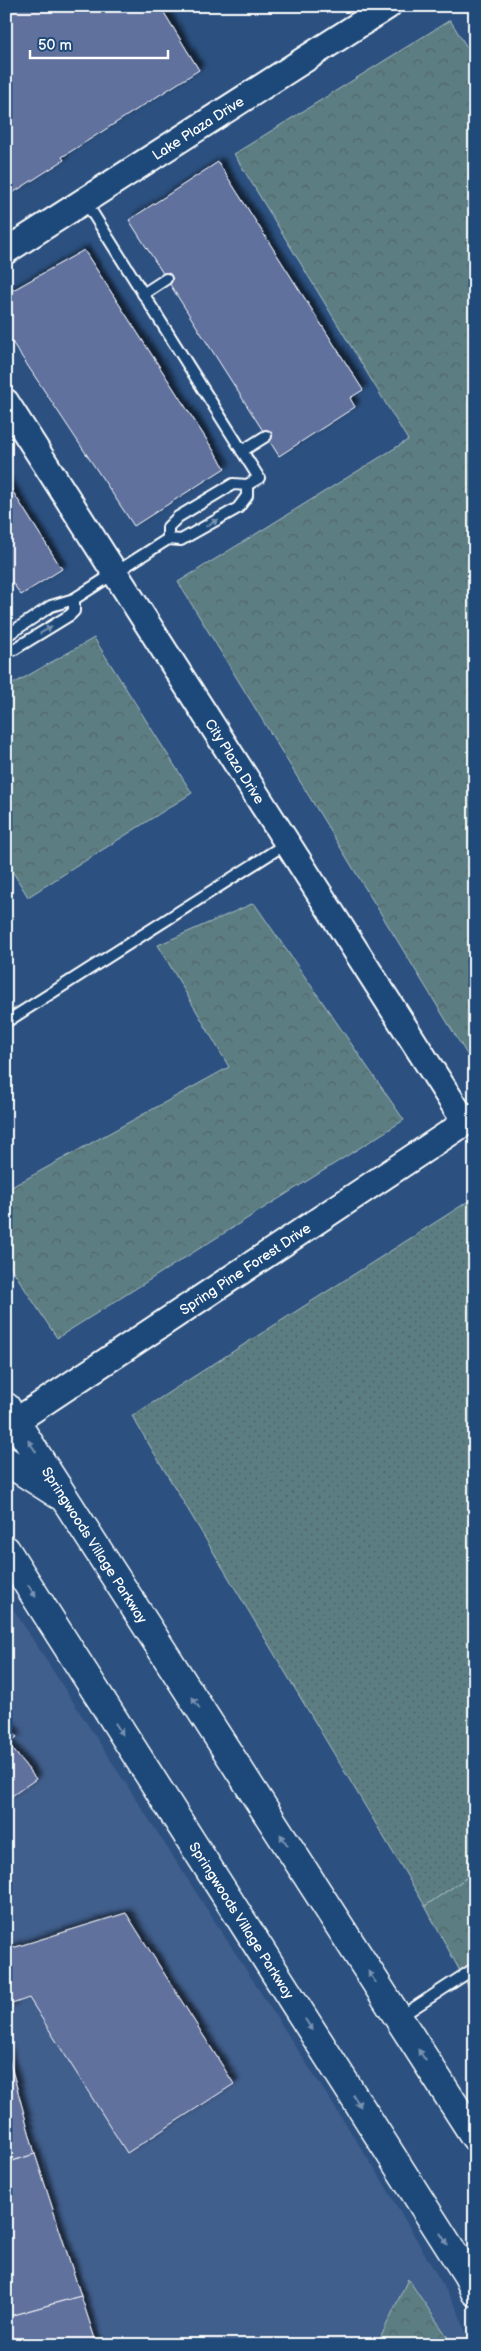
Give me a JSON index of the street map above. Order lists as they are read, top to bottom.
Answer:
{
  "streets": {
    "main road": ["Springwoods Village Parkway"],
    "street": ["Lake Plaza Drive", "City Plaza Drive", "Spring Pine Forest Drive"]
  },
  "crossings": [
    ["City Plaza Drive", "Spring Pine Forest Drive"],
    ["Spring Pine Forest Drive", "Springwoods Village Parkway"]
  ],
  "scale_bar": "50 m"
}
